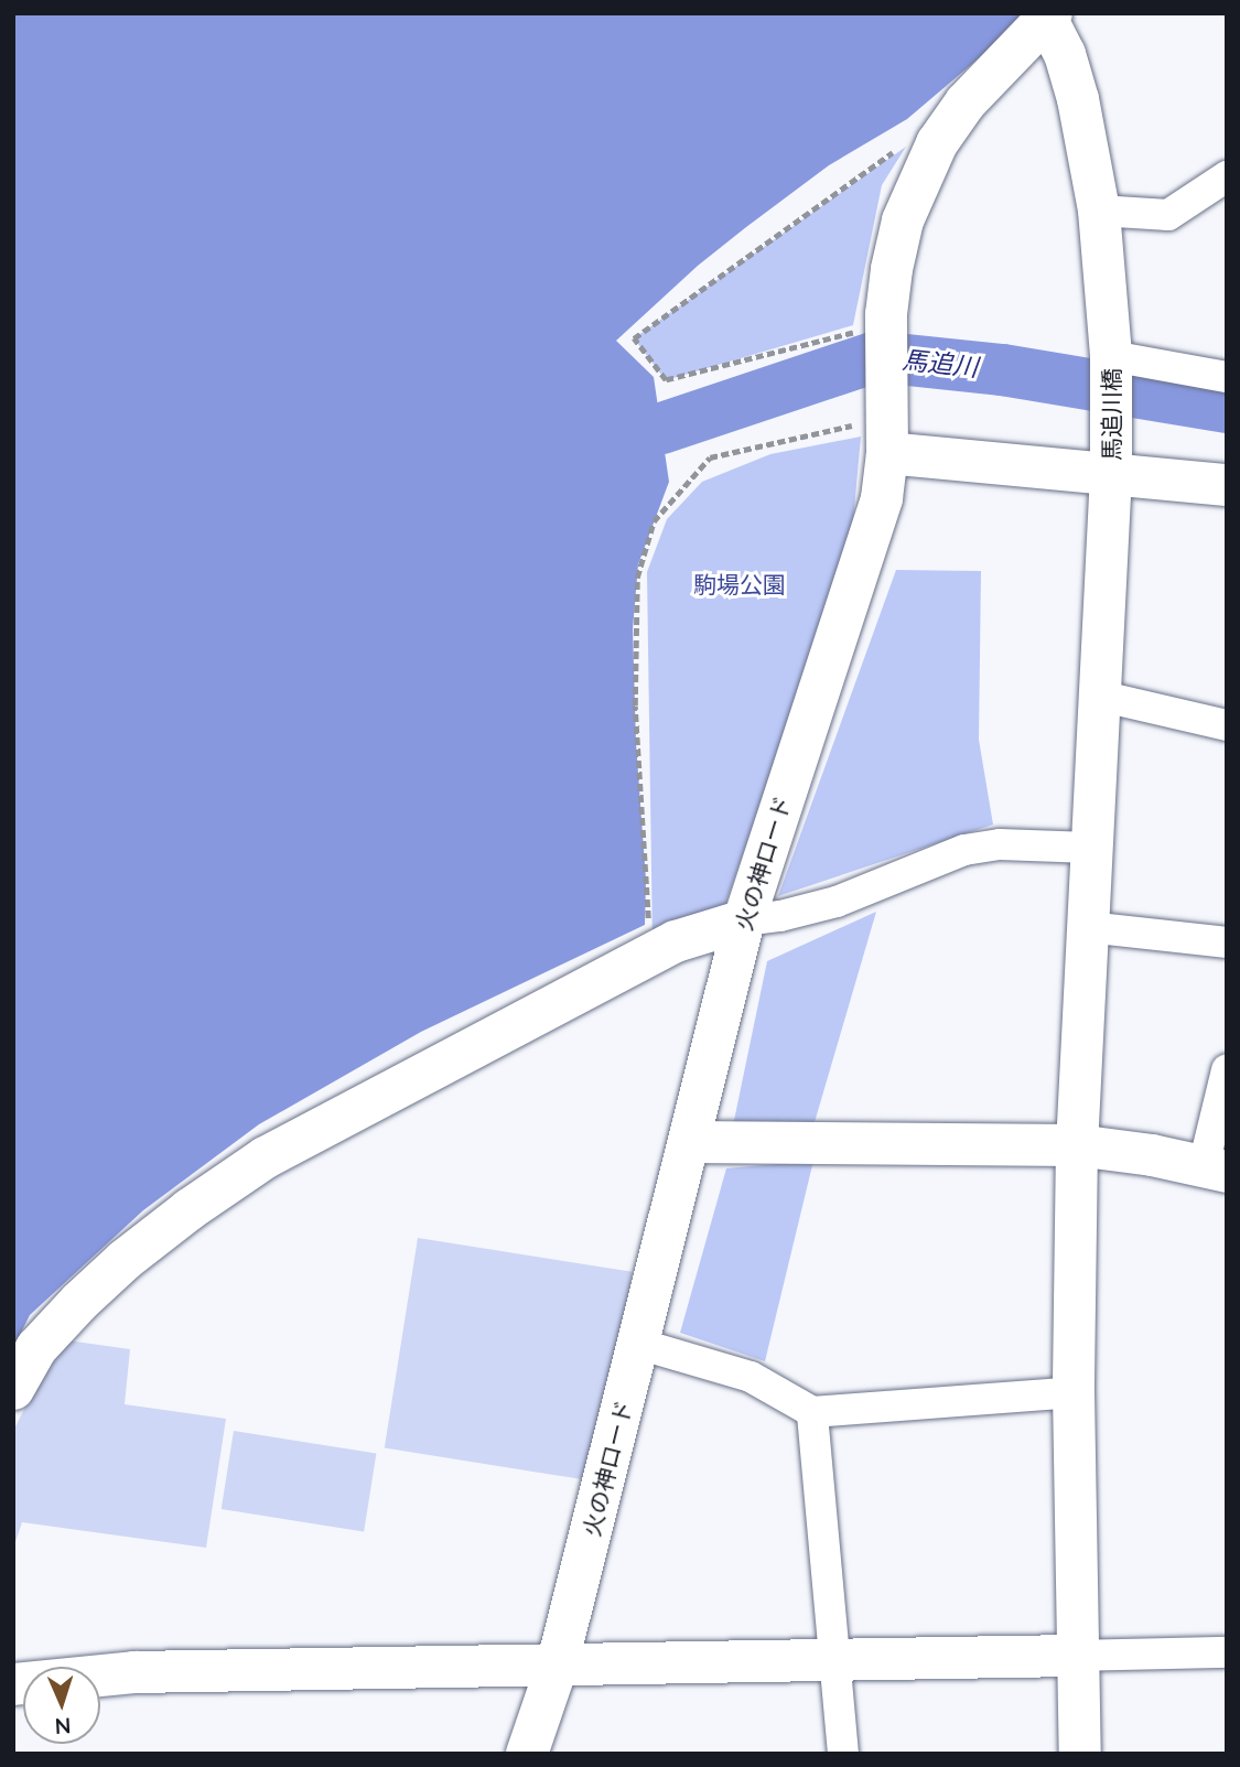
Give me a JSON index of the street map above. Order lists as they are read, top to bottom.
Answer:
{
  "streets": {
    "street": ["馬追川橋", "火の神ロード"]
  },
  "crossings": [
    ["馬追川橋", "火の神ロード"]
  ],
  "water": ["馬追川"],
  "parks": ["駒場公園"],
  "north": "bottom"
}
